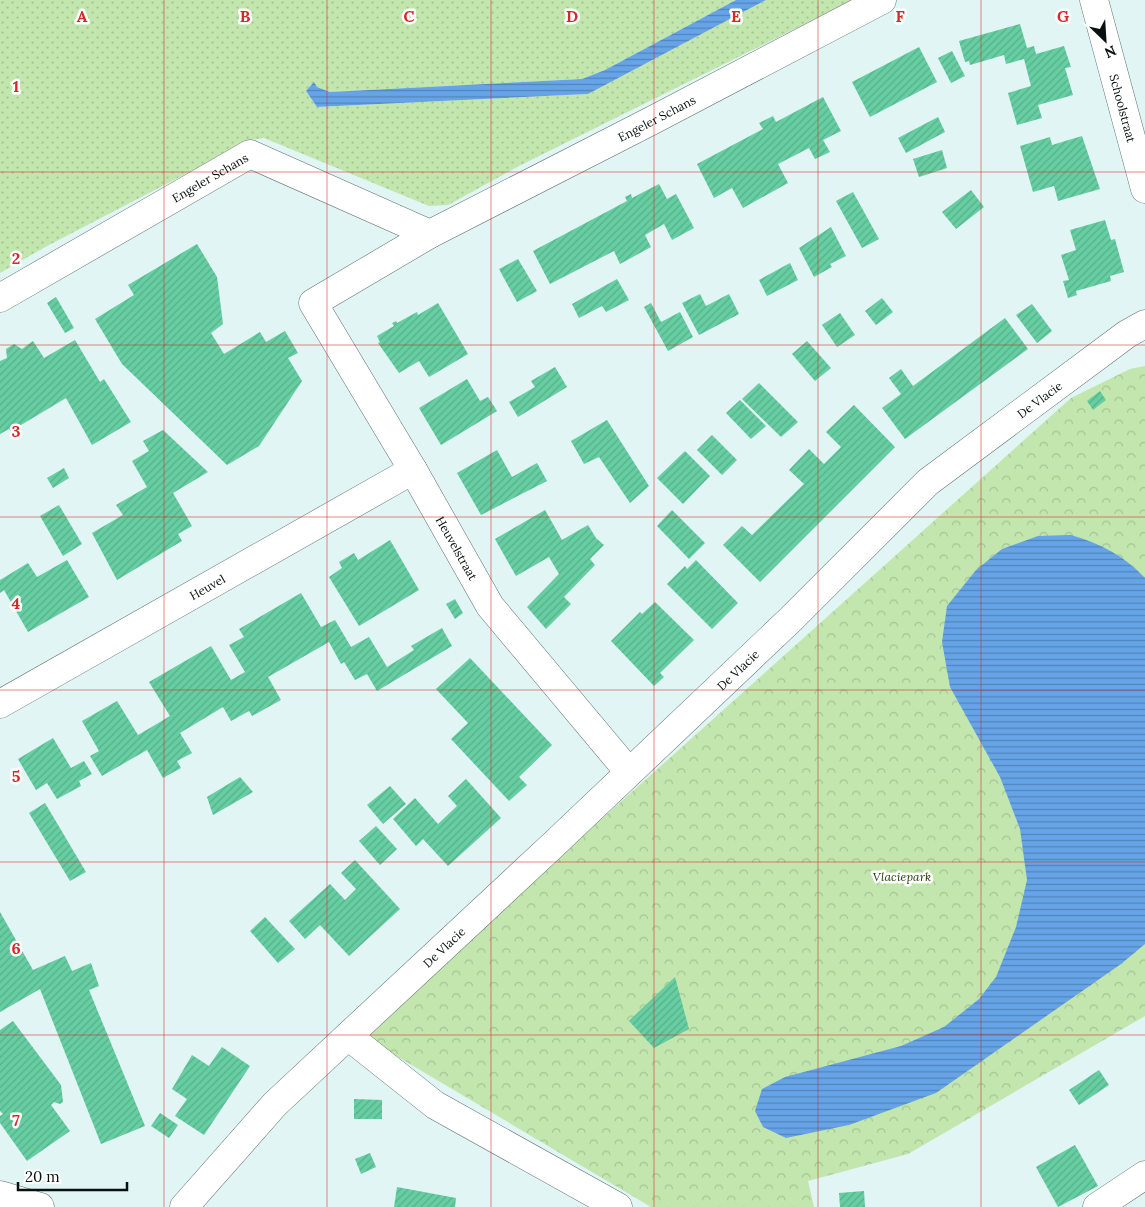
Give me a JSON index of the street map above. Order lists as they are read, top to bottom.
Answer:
{
  "streets": {
    "street": [
      "Schoolstraat",
      "Engeler Schans",
      "De Vlacie",
      "Heuvelstraat",
      "Heuvel"
    ]
  },
  "crossings": [
    ["Engeler Schans", "Heuvelstraat"],
    ["De Vlacie", "Heuvelstraat"],
    ["Heuvelstraat", "Heuvel"]
  ],
  "parks": ["Vlaciepark"],
  "scale_bar": "20 m",
  "north": "bottom right",
  "grid": {
    "columns": [
      "A",
      "B",
      "C",
      "D",
      "E",
      "F",
      "G"
    ],
    "rows": [
      "1",
      "2",
      "3",
      "4",
      "5",
      "6",
      "7"
    ]
  }
}
